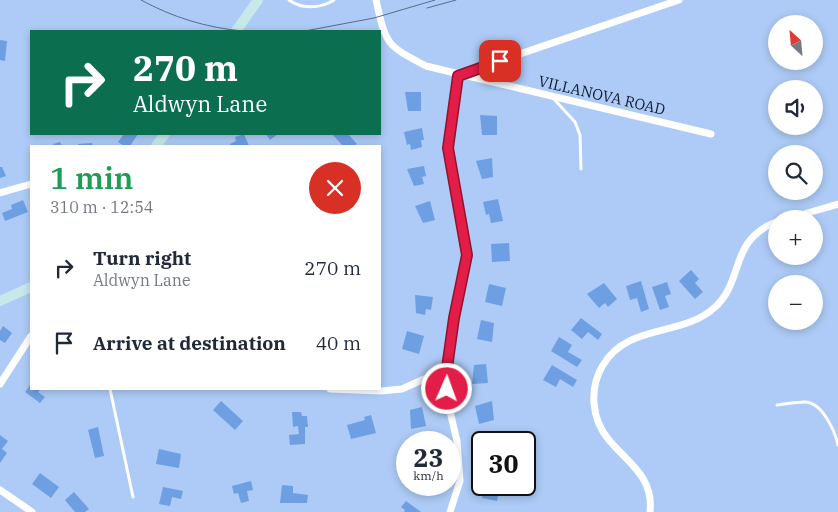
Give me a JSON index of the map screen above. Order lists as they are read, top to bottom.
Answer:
{
  "streets": {
    "street": ["VILLANOVA ROAD"]
  },
  "north": "top left",
  "page": {
    "map_buttons": ["+", "−"],
    "turn": ["270 m", "Aldwyn Lane"],
    "heading": ["1 min", "310 m · 12:54"],
    "list": [
      {
        "name": "Turn right",
        "note": "Aldwyn Lane",
        "value": "270 m"
      },
      {
        "name": "Arrive at destination",
        "value": "40 m"
      }
    ],
    "speed": "23 km/h",
    "limit": "30"
  }
}
